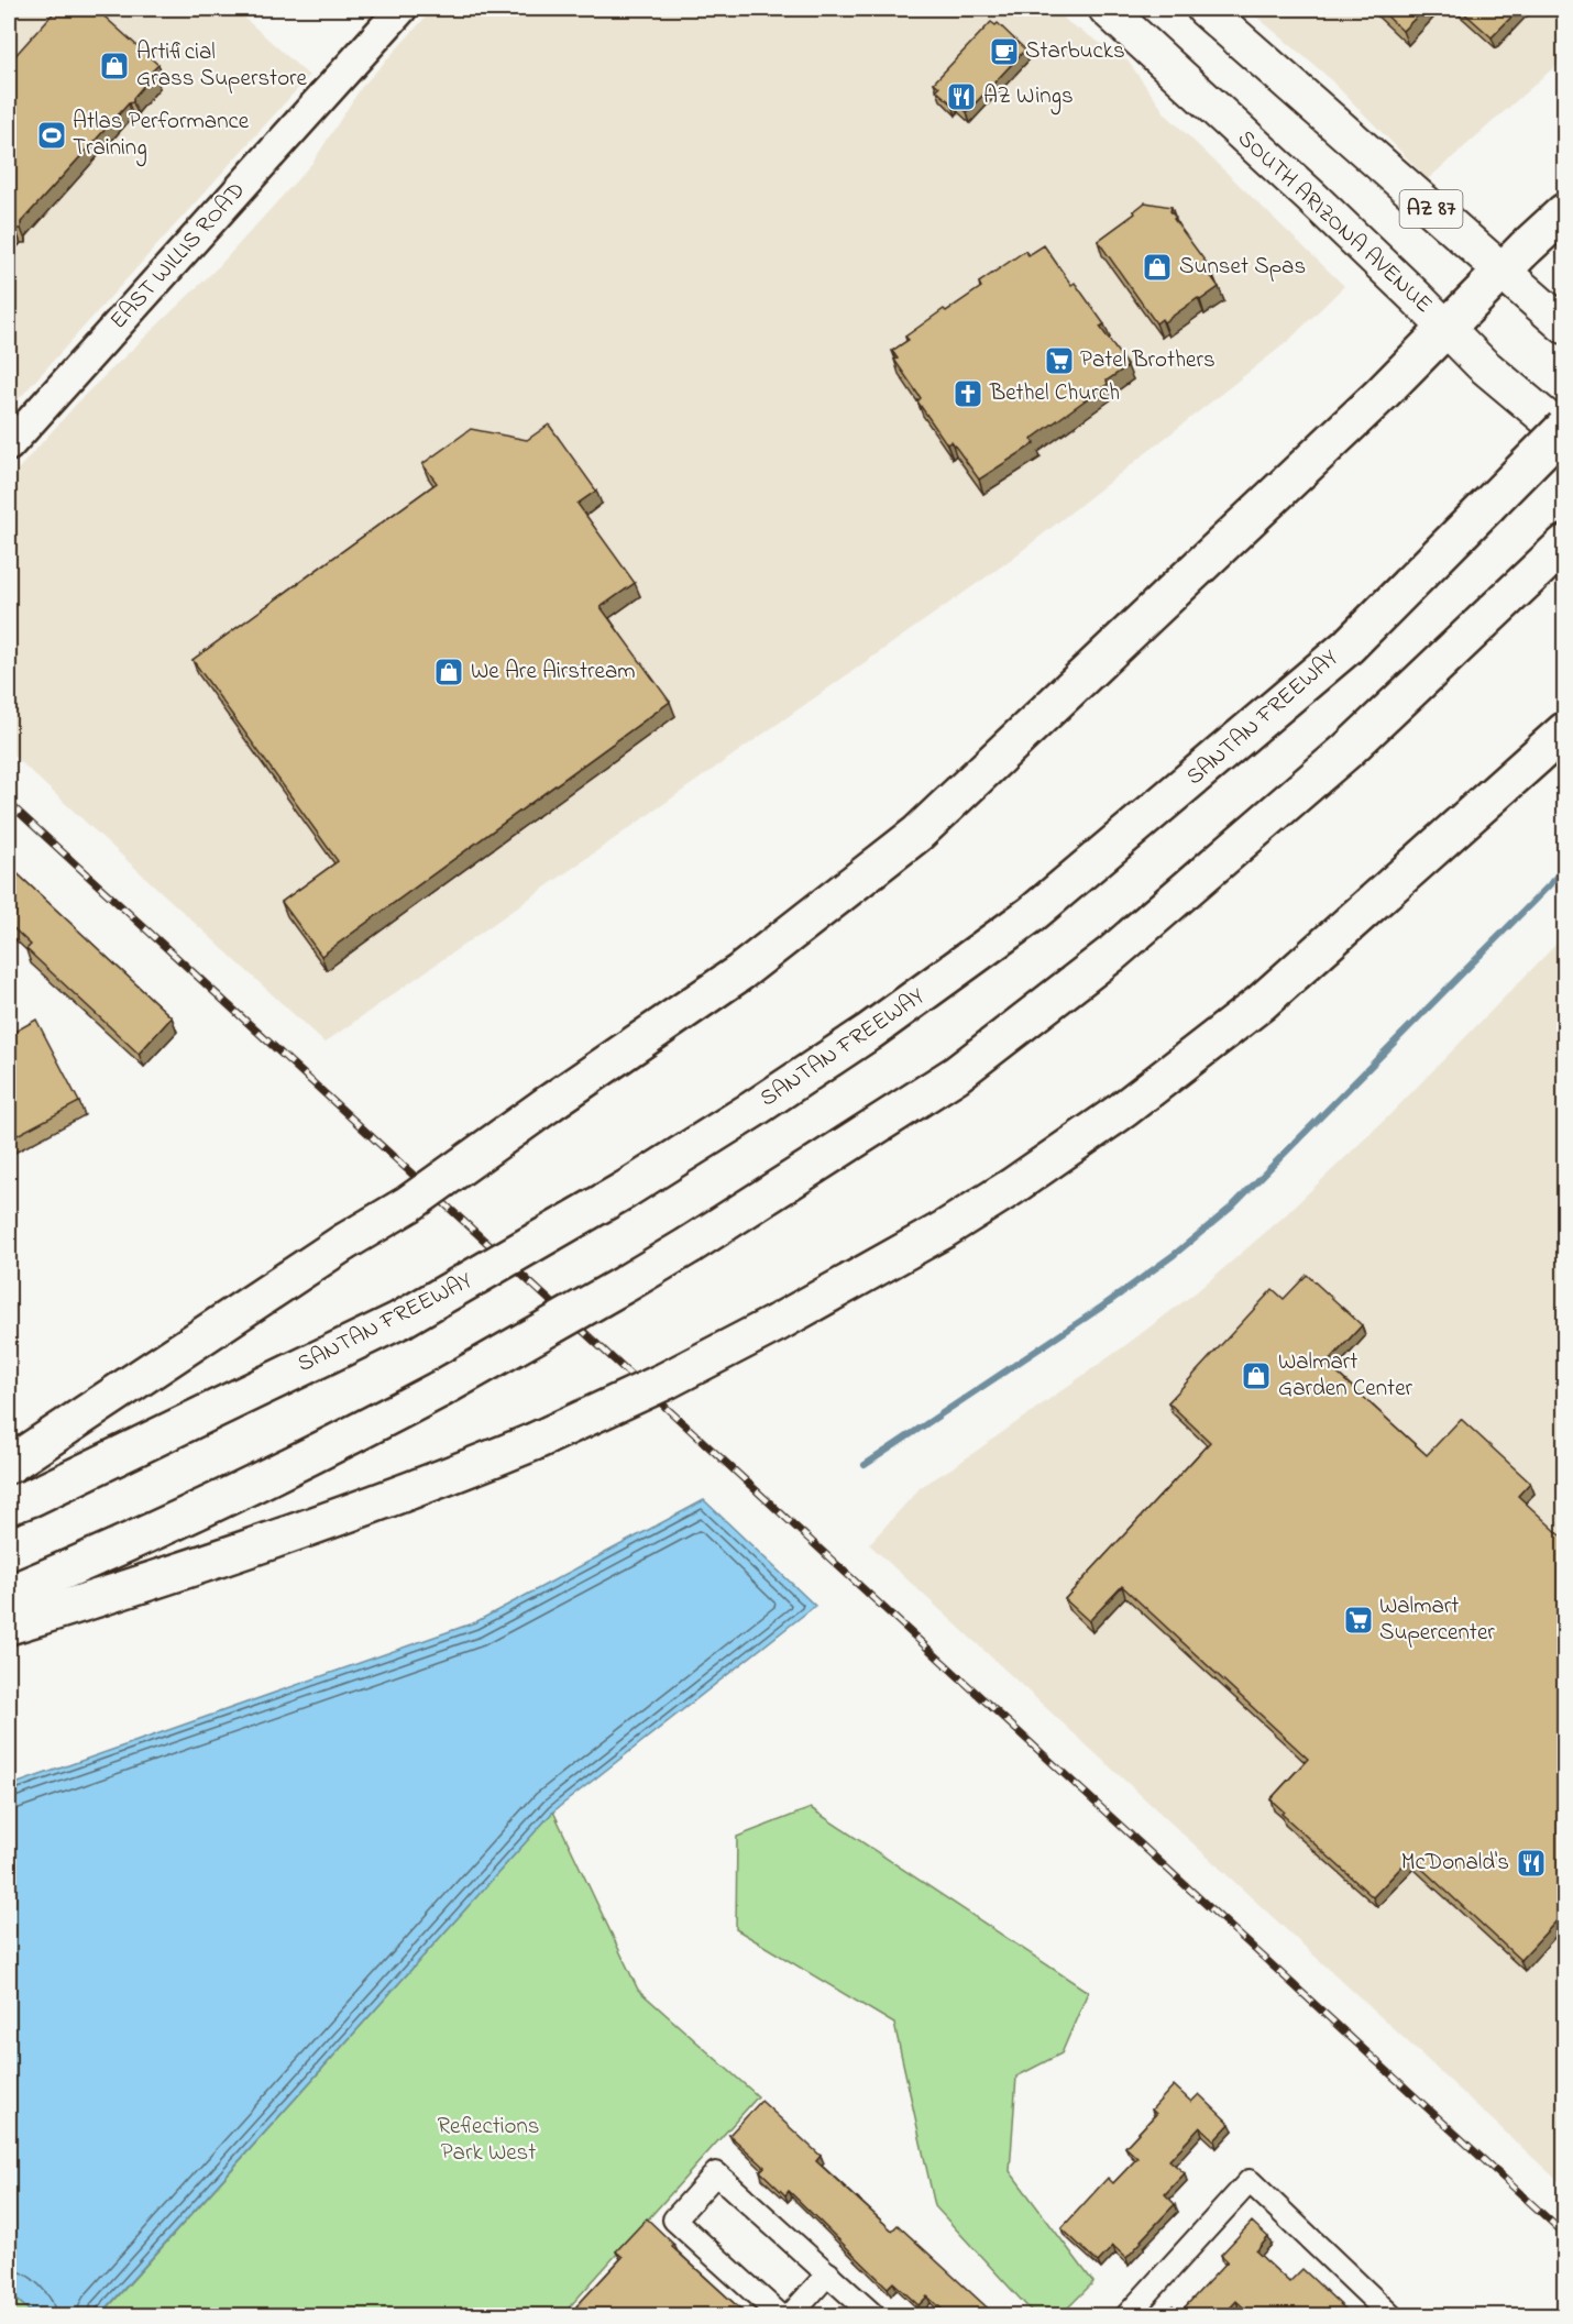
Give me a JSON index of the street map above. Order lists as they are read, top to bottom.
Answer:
{
  "streets": {
    "highway": ["SANTAN FREEWAY"],
    "main road": ["AZ 87", "SOUTH ARIZONA AVENUE"],
    "street": ["EAST WILLIS ROAD"]
  },
  "parks": ["Reflections Park West"],
  "places": {
    "cafe": ["Starbucks"],
    "shop": [
      "Artificial Grass Superstore",
      "Sunset Spas",
      "We Are Airstream",
      "Walmart Garden Center"
    ],
    "restaurant": ["AZ Wings", "McDonald's"],
    "sports": ["Atlas Performance Training"],
    "supermarket": ["Patel Brothers", "Walmart Supercenter"],
    "church": ["Bethel Church"]
  }
}
